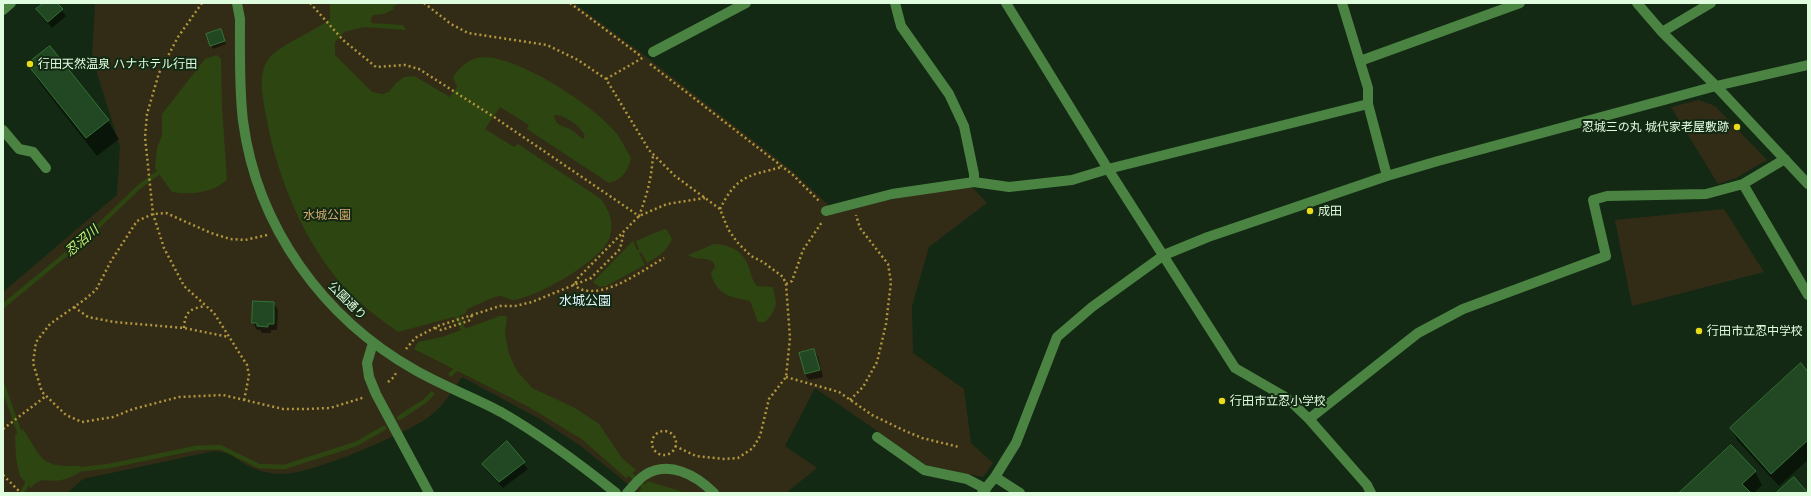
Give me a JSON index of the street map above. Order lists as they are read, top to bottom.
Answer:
{
  "streets": {
    "street": ["公園通り"]
  },
  "districts": ["水城公園"],
  "water": ["忍沼川"],
  "parks": ["水城公園"],
  "places": [
    "行田天然温泉 ハナホテル行田",
    "忍城三の丸 城代家老屋敷跡",
    "成田",
    "行田市立忍中学校",
    "行田市立忍小学校"
  ]
}
